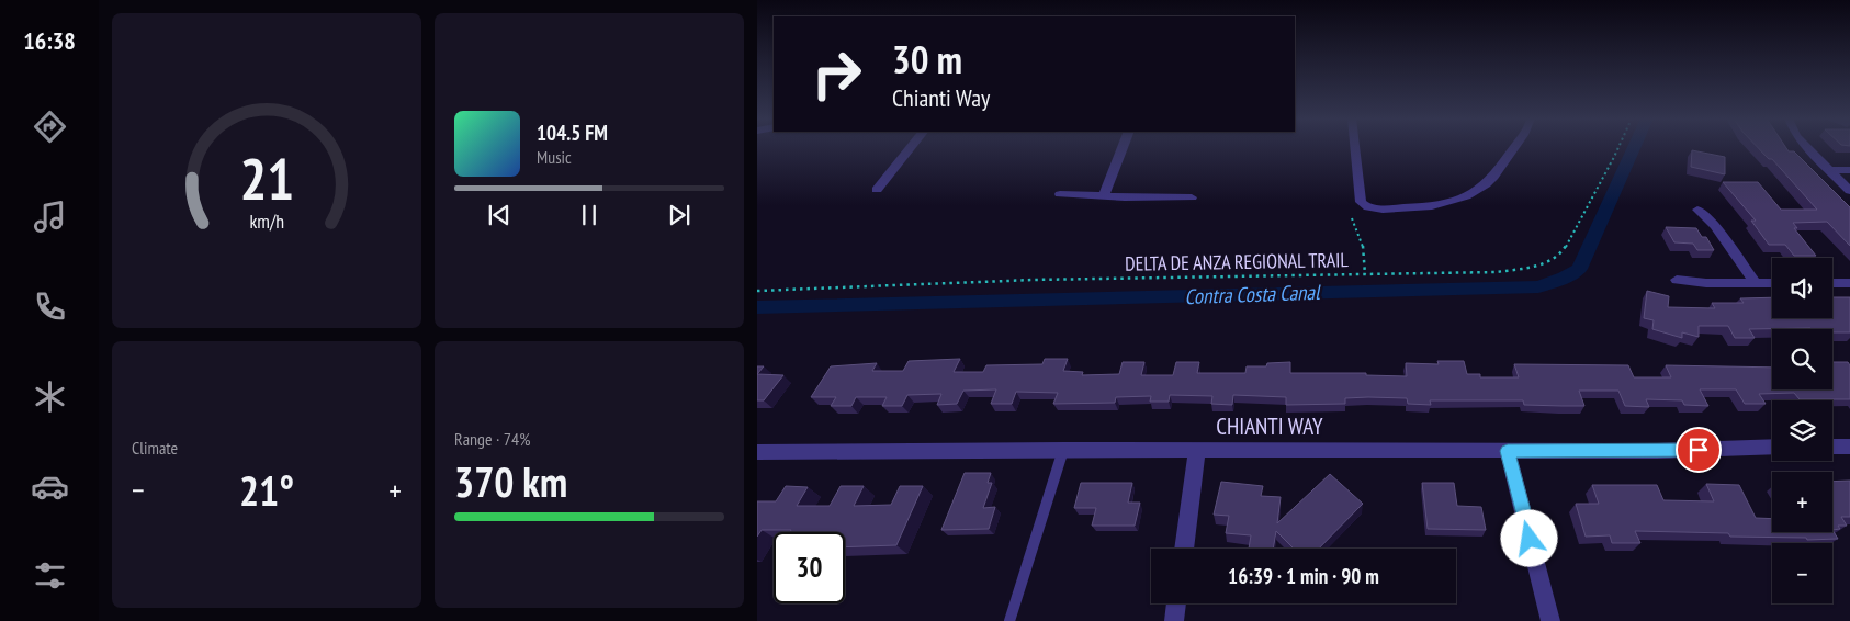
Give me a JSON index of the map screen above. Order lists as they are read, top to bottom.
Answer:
{
  "streets": {
    "street": ["CHIANTI WAY"],
    "path": ["DELTA DE ANZA REGIONAL TRAIL"]
  },
  "water": ["Contra Costa Canal"],
  "page": {
    "tabs": "16:38",
    "turn": ["30 m", "Chianti Way"],
    "song": ["104.5 FM", "Music"],
    "map_buttons": ["+", "−"],
    "tile": [
      "Climate",
      ["Range · 74%", "370 km"]
    ],
    "heat": ["−", "21°", "+"],
    "limit": "30",
    "trip": "16:39 · 1 min · 90 m",
    "gauge": ["21", "km/h"]
  }
}
